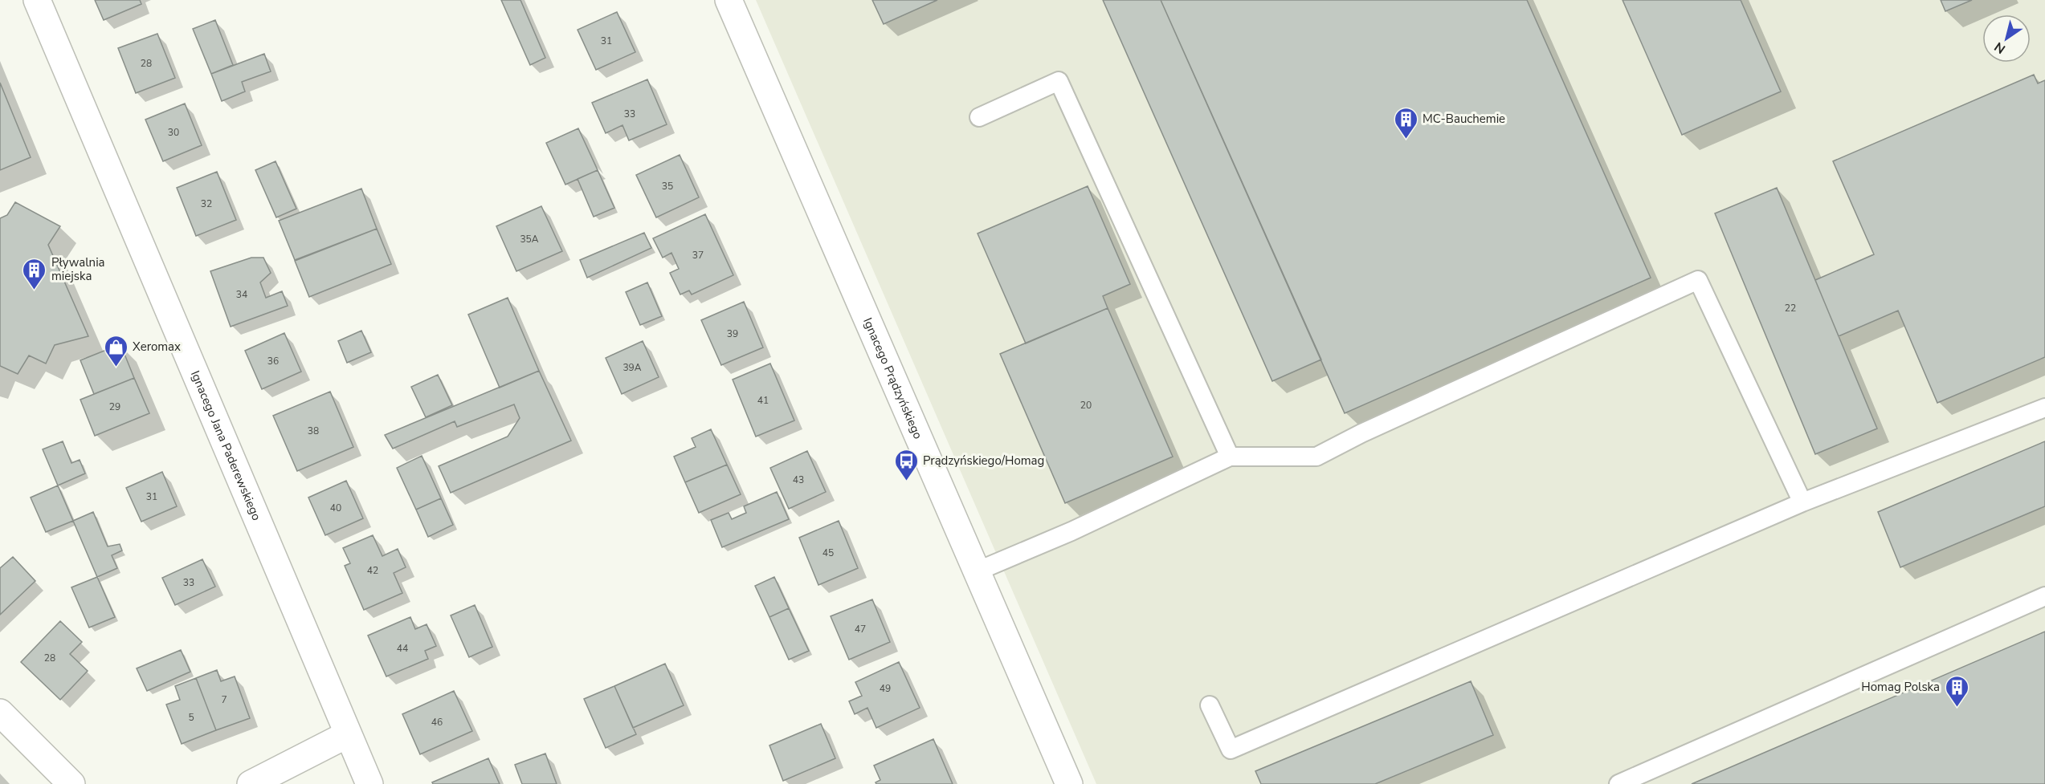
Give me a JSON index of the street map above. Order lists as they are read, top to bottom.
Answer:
{
  "streets": {
    "street": ["Ignacego Prądzyńskiego", "Ignacego Jana Paderewskiego"]
  },
  "places": {
    "building": ["MC-Bauchemie", "Pływalnia miejska", "Homag Polska"],
    "shop": ["Xeromax"],
    "bus stop": ["Prądzyńskiego/Homag"]
  },
  "house_numbers": [
    "31",
    "28",
    "33",
    "30",
    "35",
    "32",
    "35A",
    "37",
    "34",
    "22",
    "39",
    "36",
    "39A",
    "41",
    "20",
    "29",
    "38",
    "43",
    "31",
    "40",
    "45",
    "42",
    "33",
    "47",
    "44",
    "28",
    "49",
    "7",
    "5",
    "46"
  ],
  "north": "bottom left"
}
